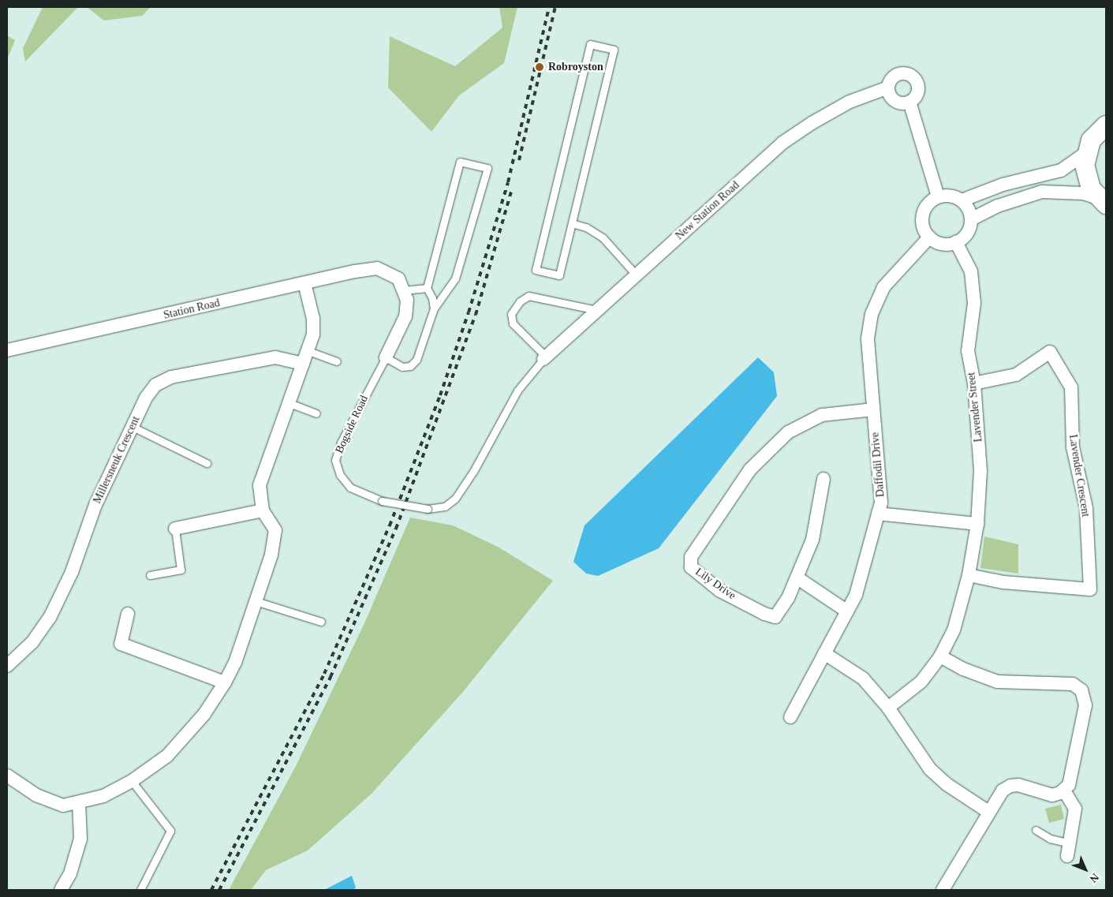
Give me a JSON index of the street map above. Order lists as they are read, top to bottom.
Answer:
{
  "streets": {
    "street": [
      "New Station Road",
      "Station Road",
      "Lavender Street",
      "Bogside Road",
      "Millersneuk Crescent",
      "Daffodil Drive",
      "Lavender Crescent",
      "Lily Drive"
    ]
  },
  "crossings": [
    ["New Station Road", "Bogside Road"],
    ["Station Road", "Bogside Road"],
    ["Lavender Street", "Daffodil Drive"],
    ["Lavender Street", "Lavender Crescent"],
    ["Daffodil Drive", "Lily Drive"]
  ],
  "places": ["Robroyston"],
  "north": "bottom right"
}
